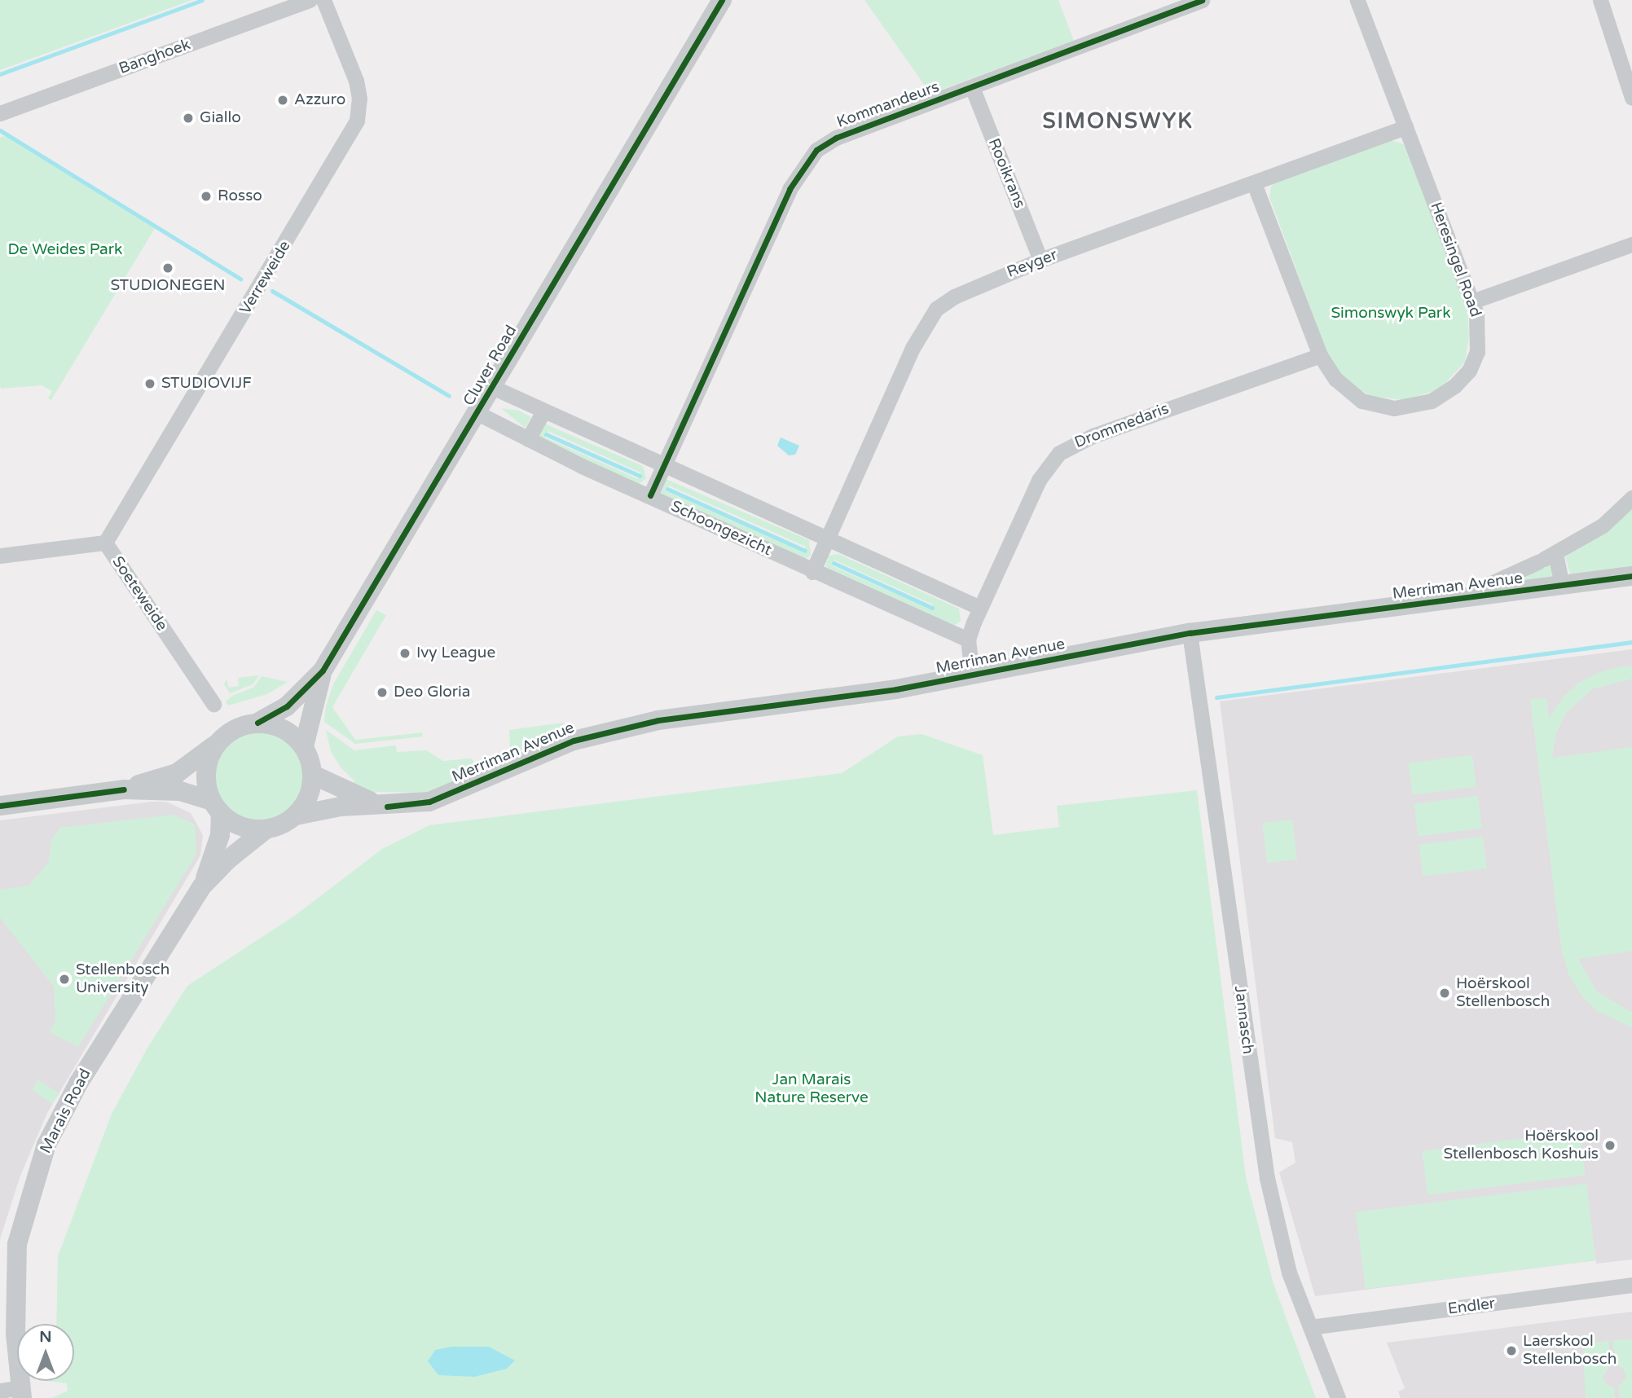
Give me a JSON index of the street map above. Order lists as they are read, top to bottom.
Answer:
{
  "streets": {
    "street": [
      "Banghoek",
      "Kommandeurs",
      "Rooikrans",
      "Heresingel Road",
      "Reyger",
      "Verreweide",
      "Cluver Road",
      "Drommedaris",
      "Schoongezicht",
      "Merriman Avenue",
      "Soeteweide",
      "Jannasch",
      "Marais Road",
      "Endler"
    ]
  },
  "crossings": [
    ["Kommandeurs", "Rooikrans"],
    ["Kommandeurs", "Schoongezicht"],
    ["Rooikrans", "Reyger"],
    ["Heresingel Road", "Reyger"],
    ["Heresingel Road", "Drommedaris"],
    ["Reyger", "Schoongezicht"],
    ["Verreweide", "Soeteweide"],
    ["Cluver Road", "Schoongezicht"],
    ["Cluver Road", "Merriman Avenue"],
    ["Cluver Road", "Marais Road"],
    ["Drommedaris", "Schoongezicht"],
    ["Drommedaris", "Merriman Avenue"],
    ["Merriman Avenue", "Jannasch"],
    ["Merriman Avenue", "Marais Road"],
    ["Jannasch", "Endler"]
  ],
  "districts": ["SIMONSWYK"],
  "parks": ["De Weides Park", "Simonswyk Park", "Jan Marais Nature Reserve"],
  "places": [
    "Azzuro",
    "Giallo",
    "Rosso",
    "STUDIONEGEN",
    "STUDIOVIJF",
    "Ivy League",
    "Deo Gloria",
    "Stellenbosch University",
    "Hoërskool Stellenbosch",
    "Hoërskool Stellenbosch Koshuis",
    "Laerskool Stellenbosch"
  ],
  "north": "top"
}
